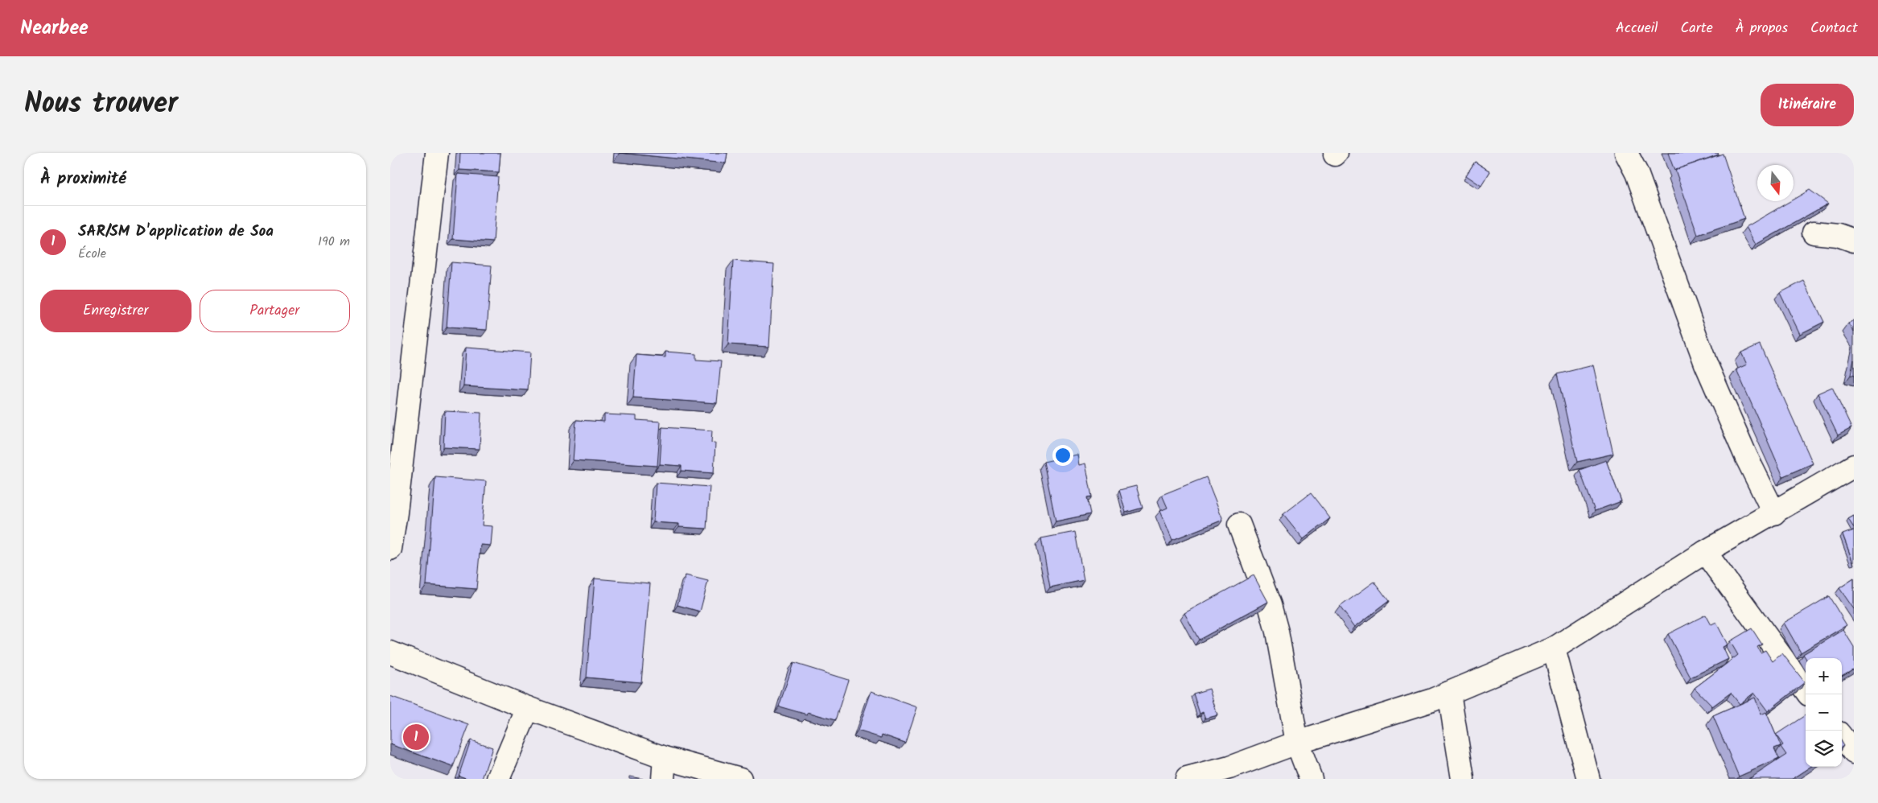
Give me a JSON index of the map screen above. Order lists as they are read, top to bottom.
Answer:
{
  "north": "bottom",
  "page": {
    "header": "Nearbee",
    "nav": [
      "Accueil",
      "Carte",
      "À propos",
      "Contact"
    ],
    "title": "Nous trouver",
    "buttons": [
      "Itinéraire",
      ["Enregistrer", "Partager"]
    ],
    "heading": "À proximité",
    "list": [
      {
        "mark": "1",
        "name": "SAR/SM D'application de Soa",
        "note": "École",
        "value": "190 m"
      }
    ],
    "map_buttons": ["+", "−"],
    "pins": "1"
  }
}
